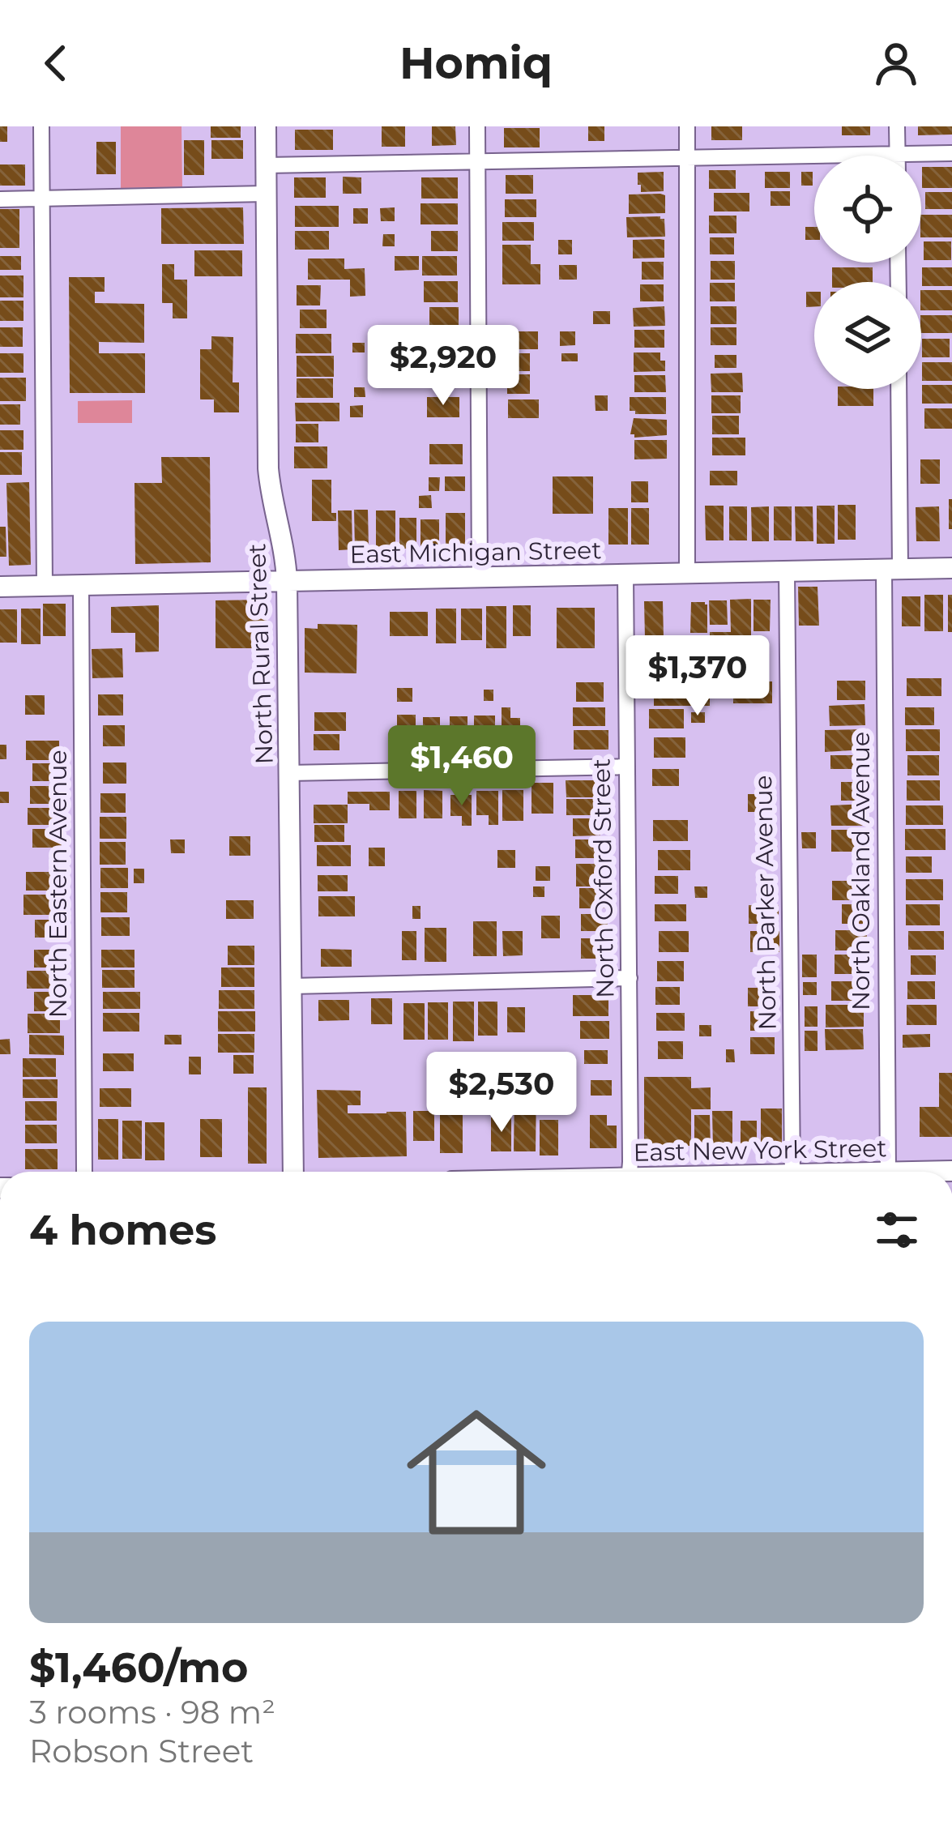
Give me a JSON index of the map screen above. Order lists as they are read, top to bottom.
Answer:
{
  "streets": {
    "main road": ["East Michigan Street", "North Rural Street"],
    "street": [
      "North Oakland Avenue",
      "North Oxford Street",
      "North Eastern Avenue",
      "North Parker Avenue"
    ]
  },
  "crossings": [
    ["East Michigan Street", "North Rural Street"],
    ["East Michigan Street", "North Oakland Avenue"],
    ["East Michigan Street", "North Oxford Street"],
    ["East Michigan Street", "North Eastern Avenue"],
    ["East Michigan Street", "North Parker Avenue"]
  ],
  "page": {
    "header": "Homiq",
    "price": [
      "$2,920",
      "$1,370",
      "$1,460",
      "$2,530"
    ],
    "heading": "4 homes",
    "list": [
      {
        "name": "$1,460/mo",
        "note": "3 rooms · 98 m² · Robson Street"
      }
    ]
  }
}
